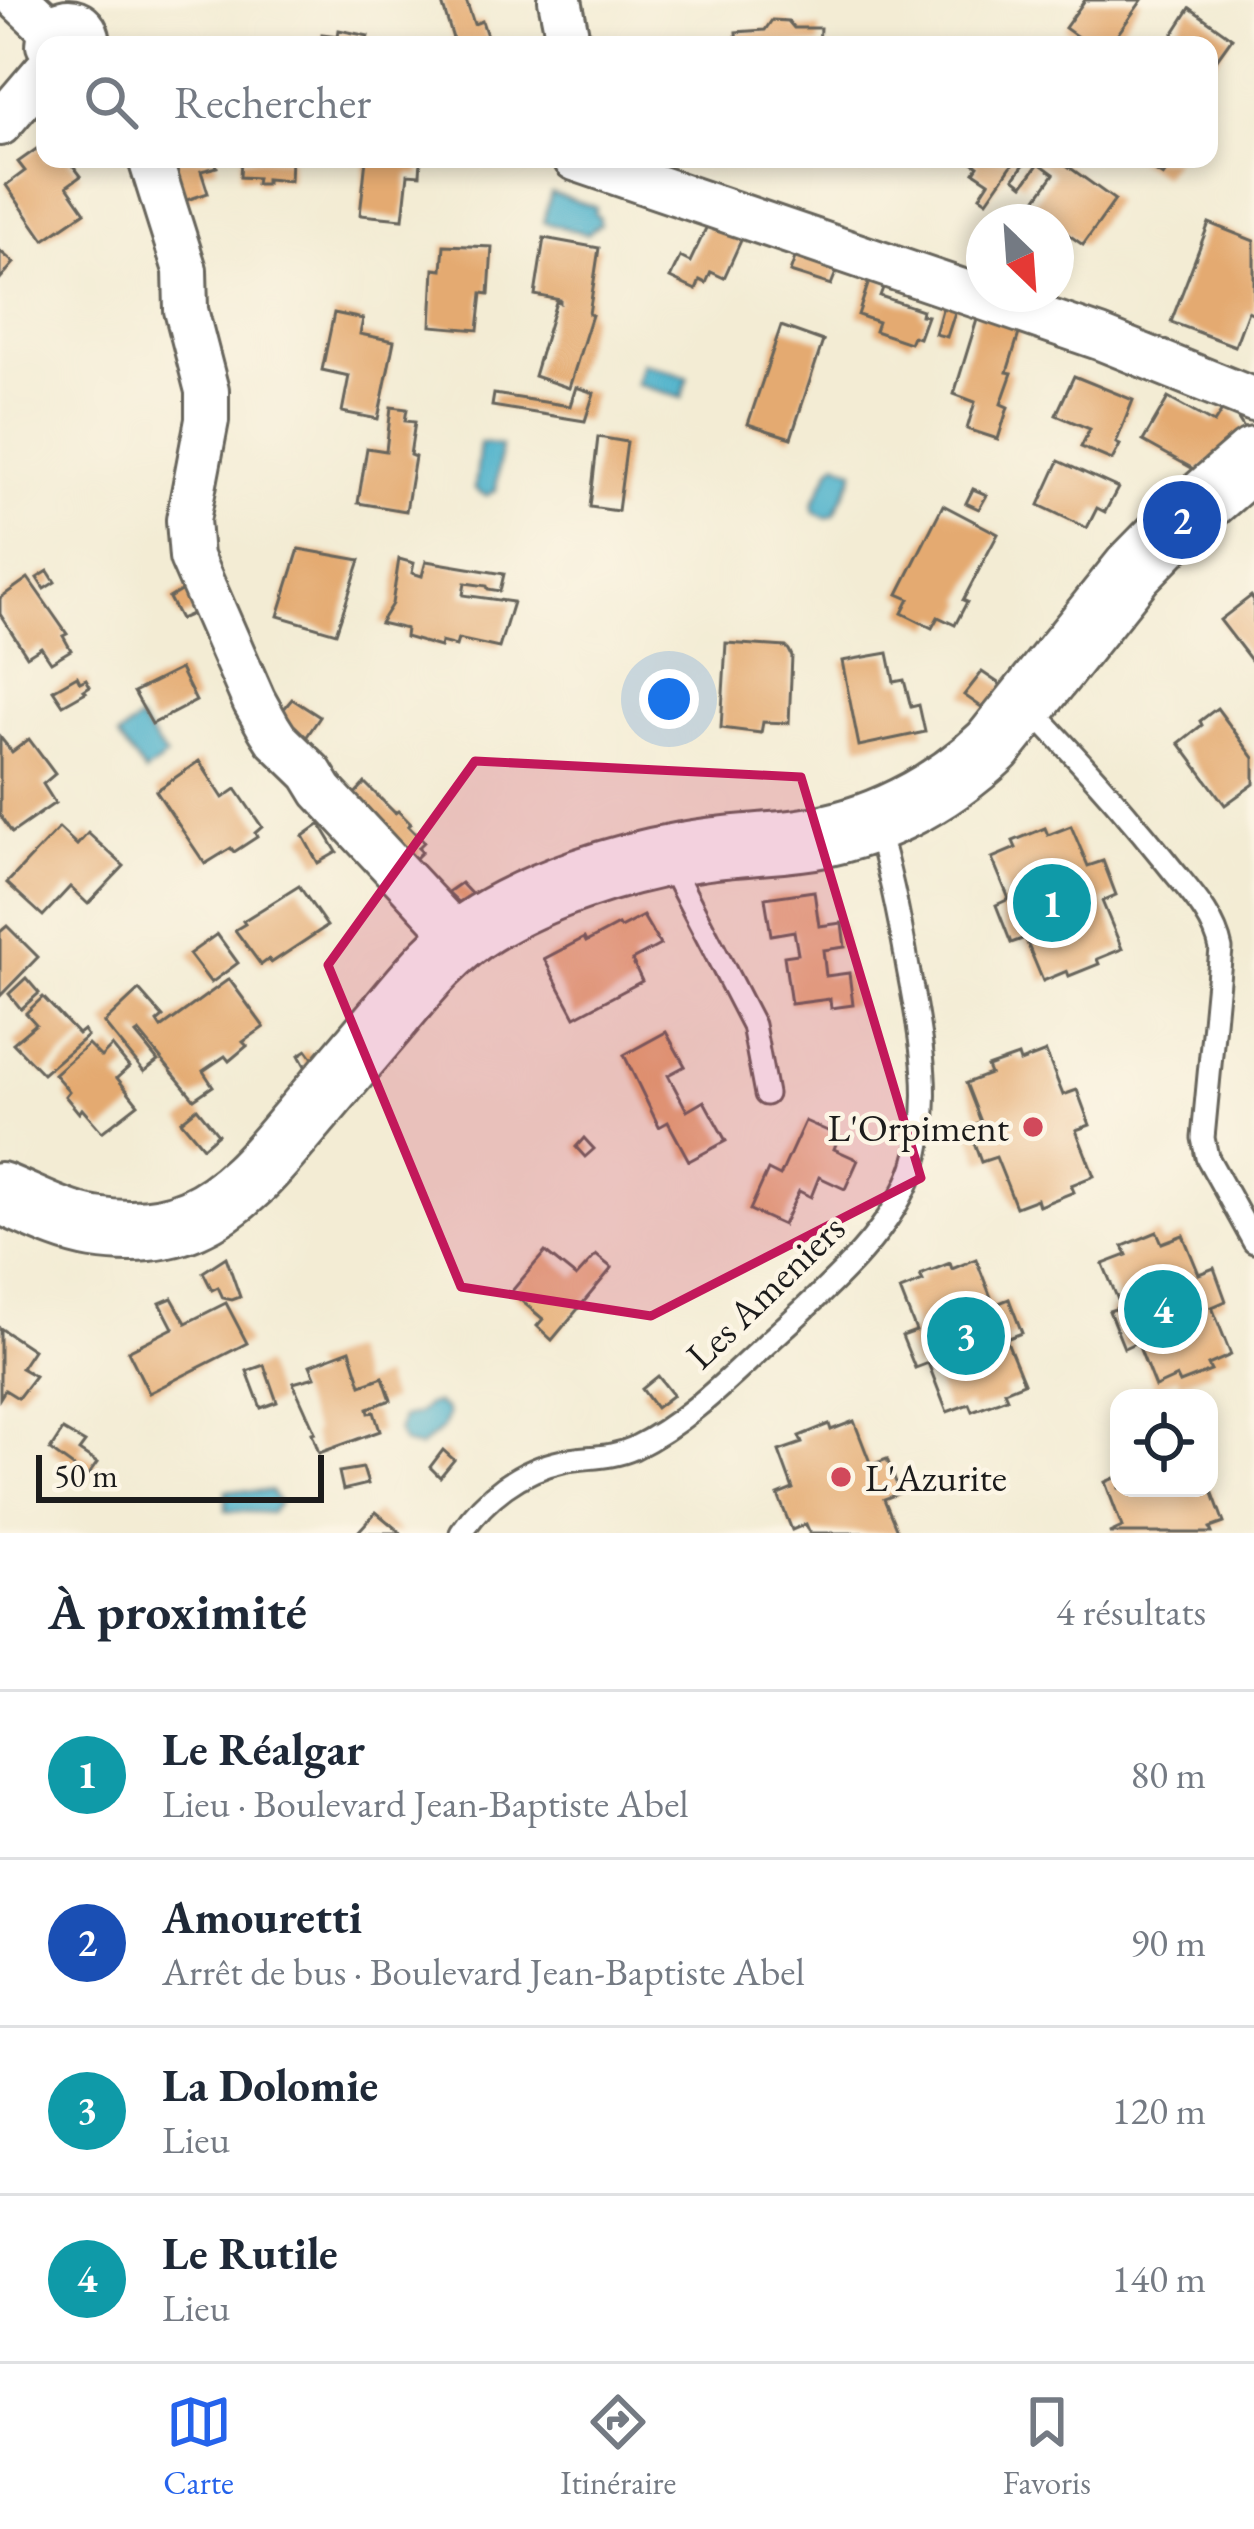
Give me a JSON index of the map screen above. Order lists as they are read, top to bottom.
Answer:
{
  "streets": {
    "lane": ["Les Ameniers"]
  },
  "places": ["L'Orpiment", "L'Azurite"],
  "scale_bar": "50 m",
  "north": "bottom right",
  "page": {
    "search": "Rechercher",
    "pins": [
      "2",
      "1",
      "4",
      "3"
    ],
    "scale": "50 m",
    "heading": ["À proximité", "4 résultats"],
    "list": [
      {
        "mark": "1",
        "name": "Le Réalgar",
        "note": "Lieu · Boulevard Jean-Baptiste Abel",
        "value": "80 m"
      },
      {
        "mark": "2",
        "name": "Amouretti",
        "note": "Arrêt de bus · Boulevard Jean-Baptiste Abel",
        "value": "90 m"
      },
      {
        "mark": "3",
        "name": "La Dolomie",
        "note": "Lieu",
        "value": "120 m"
      },
      {
        "mark": "4",
        "name": "Le Rutile",
        "note": "Lieu",
        "value": "140 m"
      }
    ],
    "nav": ["Carte", "Itinéraire", "Favoris"]
  }
}
